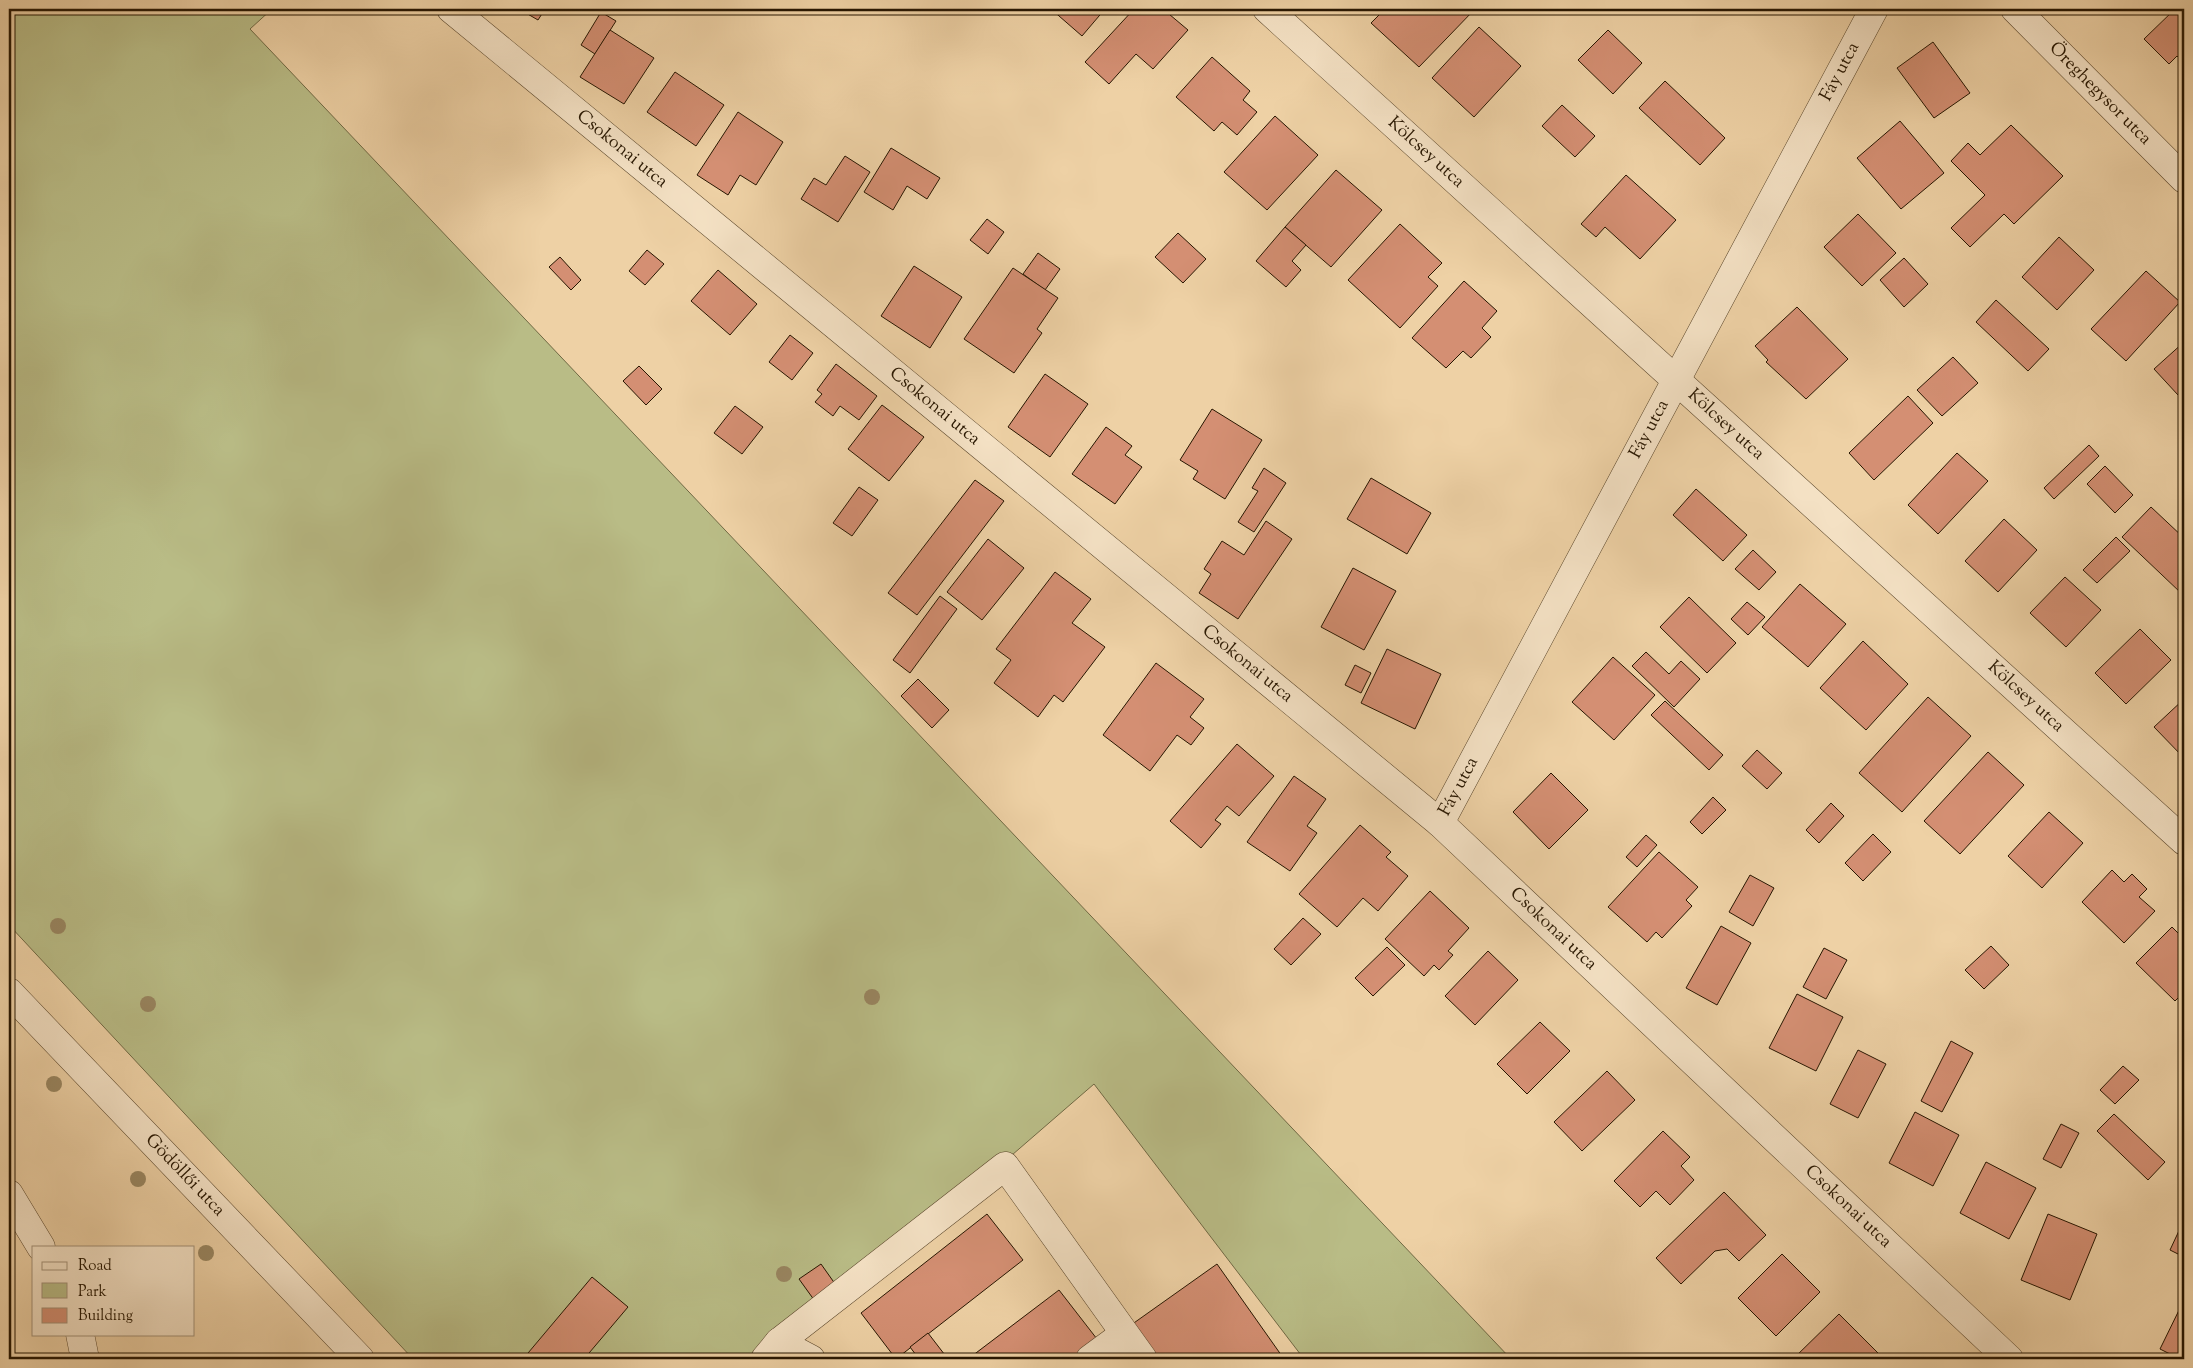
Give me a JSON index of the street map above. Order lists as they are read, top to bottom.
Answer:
{
  "streets": {
    "street": [
      "Fáy utca",
      "Öreghegysor utca",
      "Csokonai utca",
      "Kölcsey utca",
      "Gödöllői utca"
    ]
  },
  "crossings": [
    ["Fáy utca", "Csokonai utca"],
    ["Fáy utca", "Kölcsey utca"]
  ],
  "legend": ["Road", "Park", "Building"]
}
